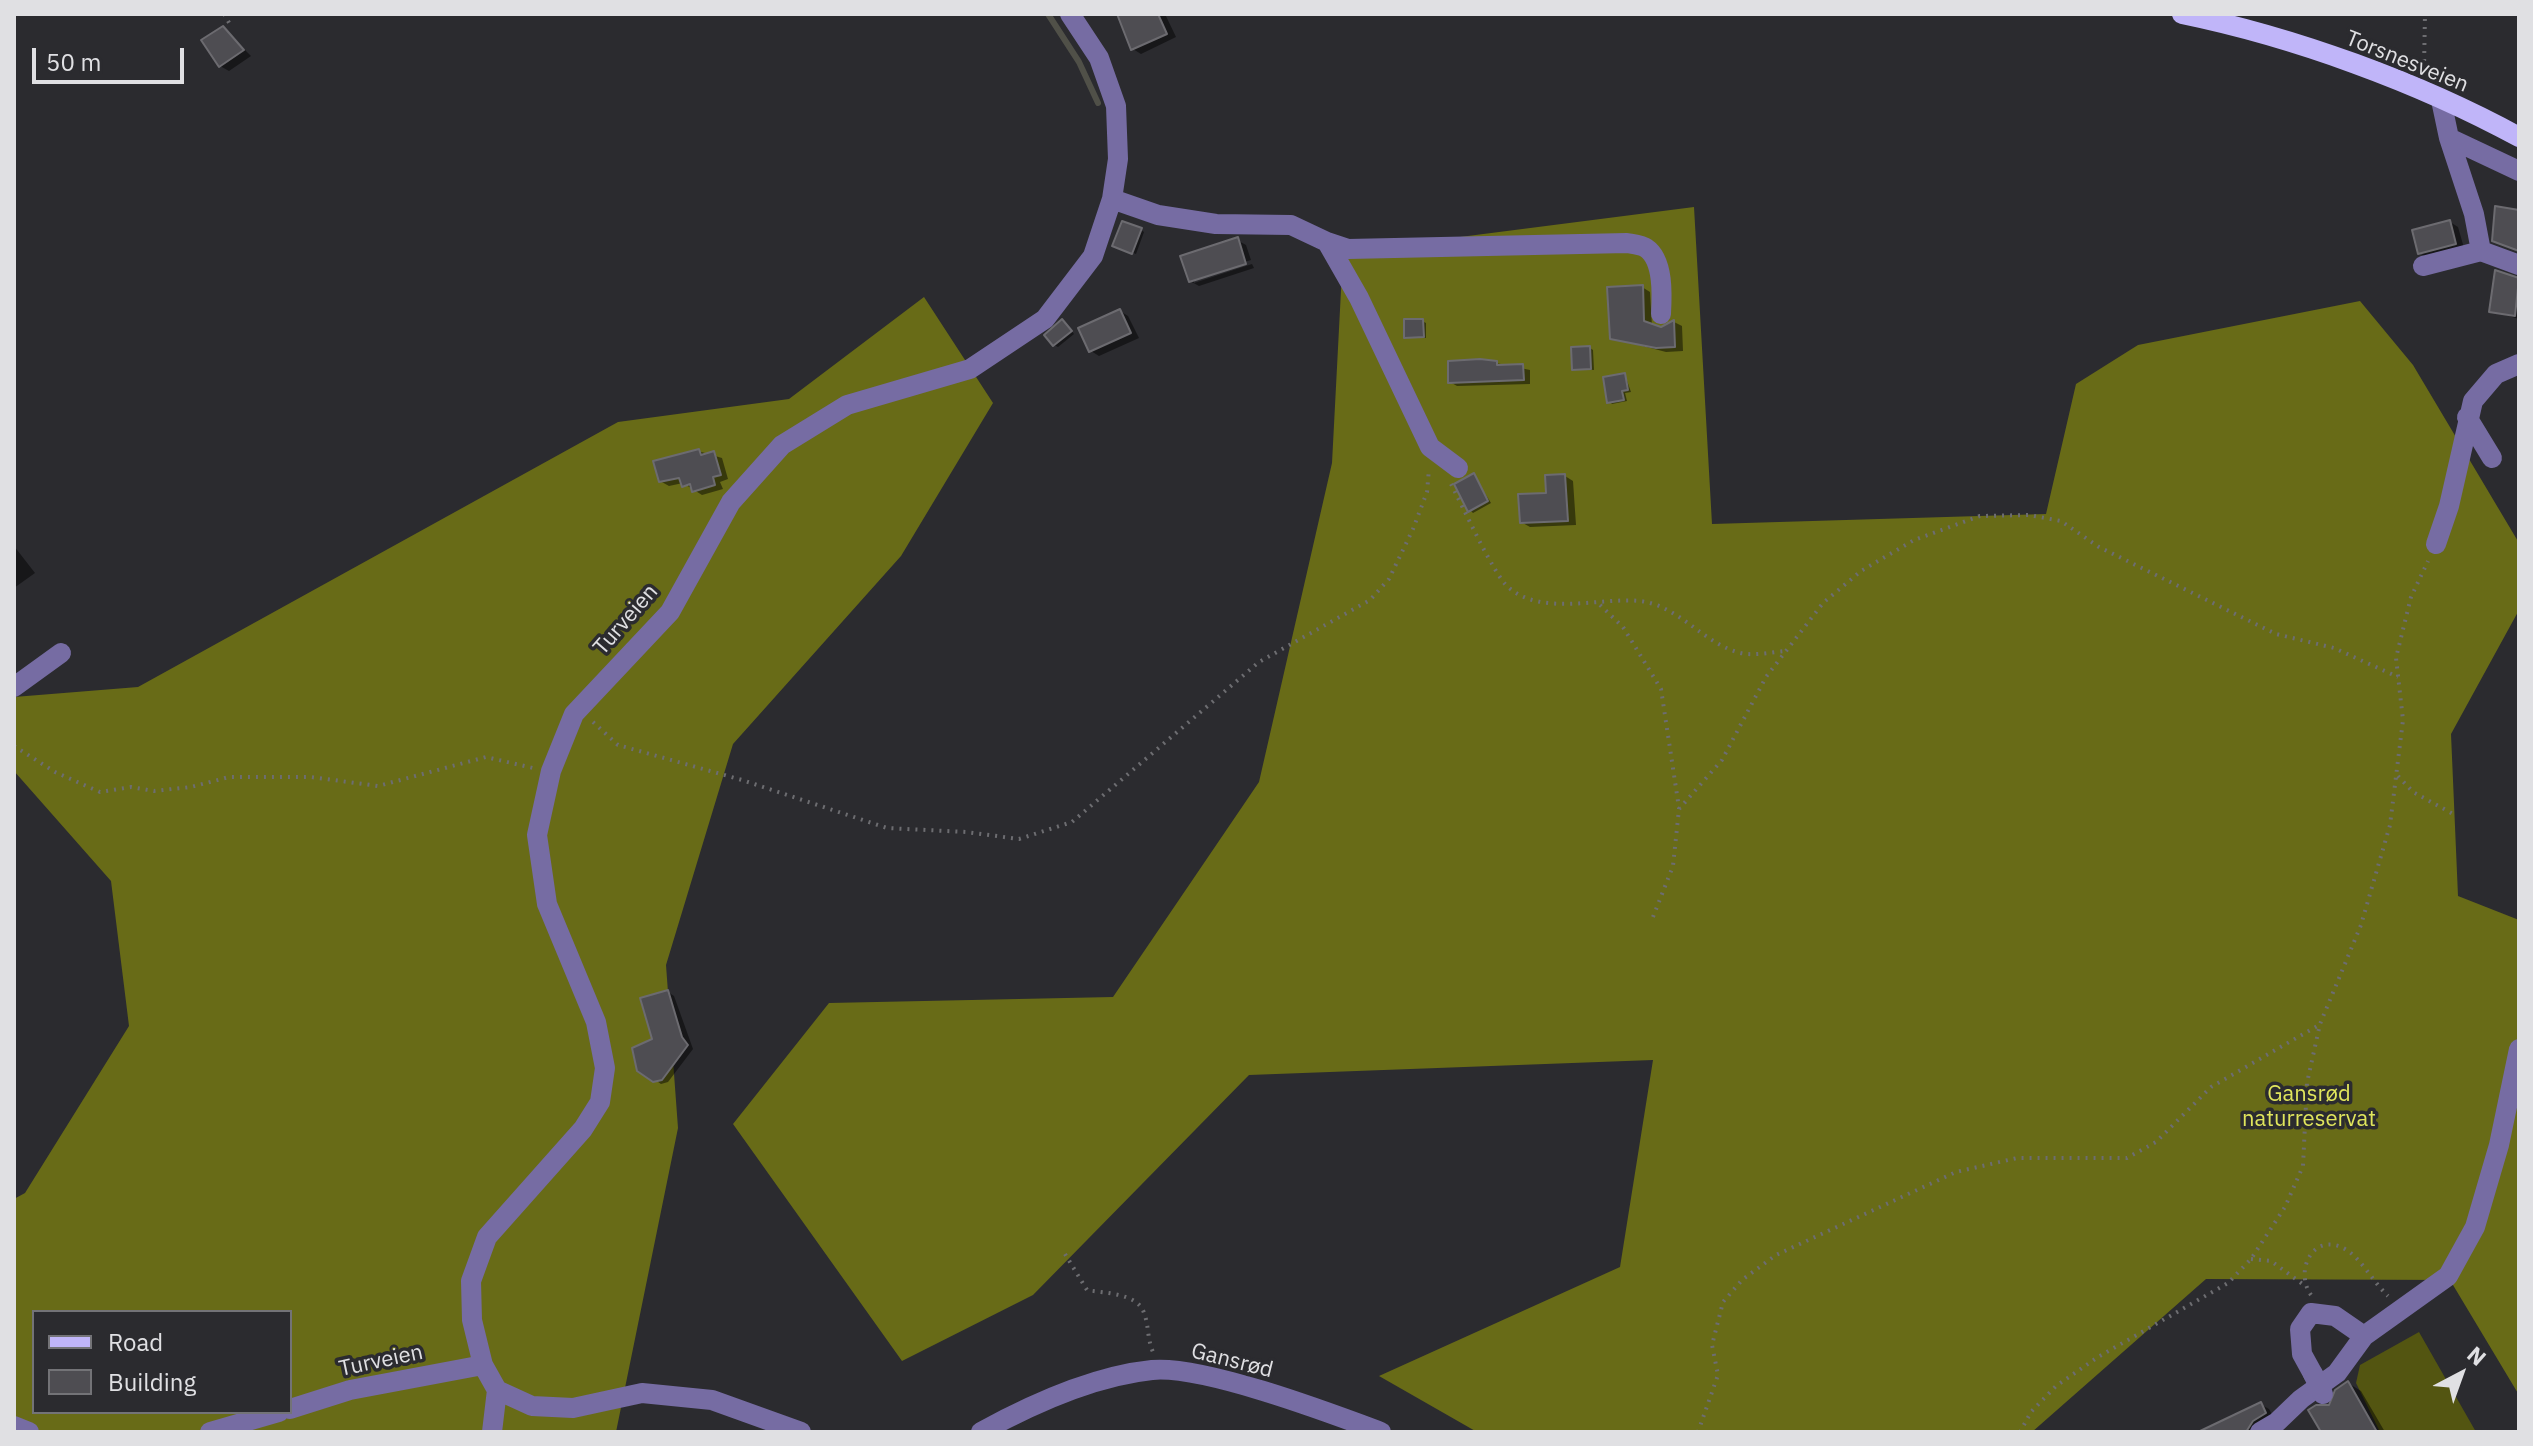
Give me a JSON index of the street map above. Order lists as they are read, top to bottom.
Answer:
{
  "streets": {
    "main road": ["Torsnesveien"],
    "street": ["Turveien", "Gansrød"]
  },
  "parks": ["Gansrød naturreservat"],
  "legend": ["Road", "Building"],
  "scale_bar": "50 m",
  "north": "top right"
}
